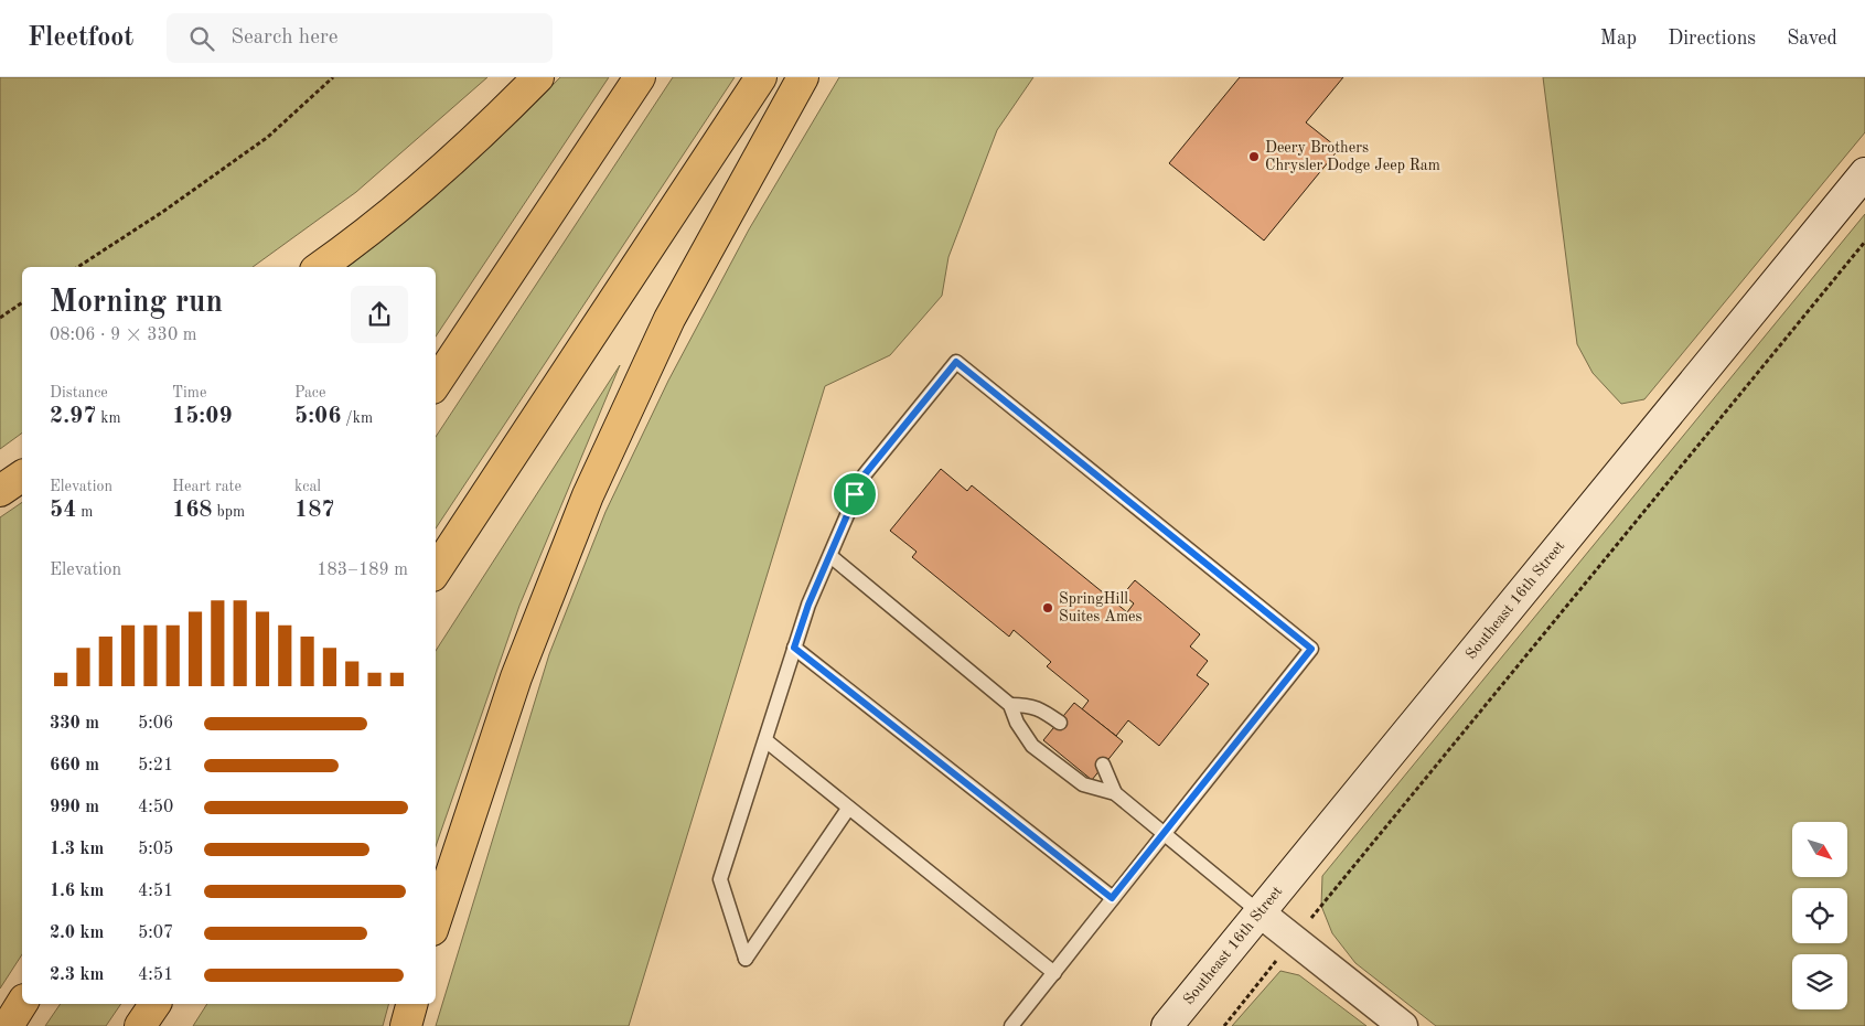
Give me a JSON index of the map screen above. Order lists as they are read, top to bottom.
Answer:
{
  "streets": {
    "main road": ["Southeast 16th Street"]
  },
  "places": ["Deery Brothers Chrysler Dodge Jeep Ram", "SpringHill Suites Ames"],
  "north": "bottom right",
  "page": {
    "header": "Fleetfoot",
    "search": "Search here",
    "nav": ["Map", "Directions", "Saved"],
    "heading": ["Morning run", "08:06 · 9 × 330 m"],
    "stats": [
      ["Distance", "2.97 km"],
      ["Time", "15:09"],
      ["Pace", "5:06 /km"],
      ["Elevation", "54 m"],
      ["Heart rate", "168 bpm"],
      ["kcal", "187"]
    ],
    "chart": ["Elevation", "183–189 m"],
    "list": [
      {
        "name": "330 m",
        "note": "5:06"
      },
      {
        "name": "660 m",
        "note": "5:21"
      },
      {
        "name": "990 m",
        "note": "4:50"
      },
      {
        "name": "1.3 km",
        "note": "5:05"
      },
      {
        "name": "1.6 km",
        "note": "4:51"
      },
      {
        "name": "2.0 km",
        "note": "5:07"
      },
      {
        "name": "2.3 km",
        "note": "4:51"
      }
    ]
  }
}
